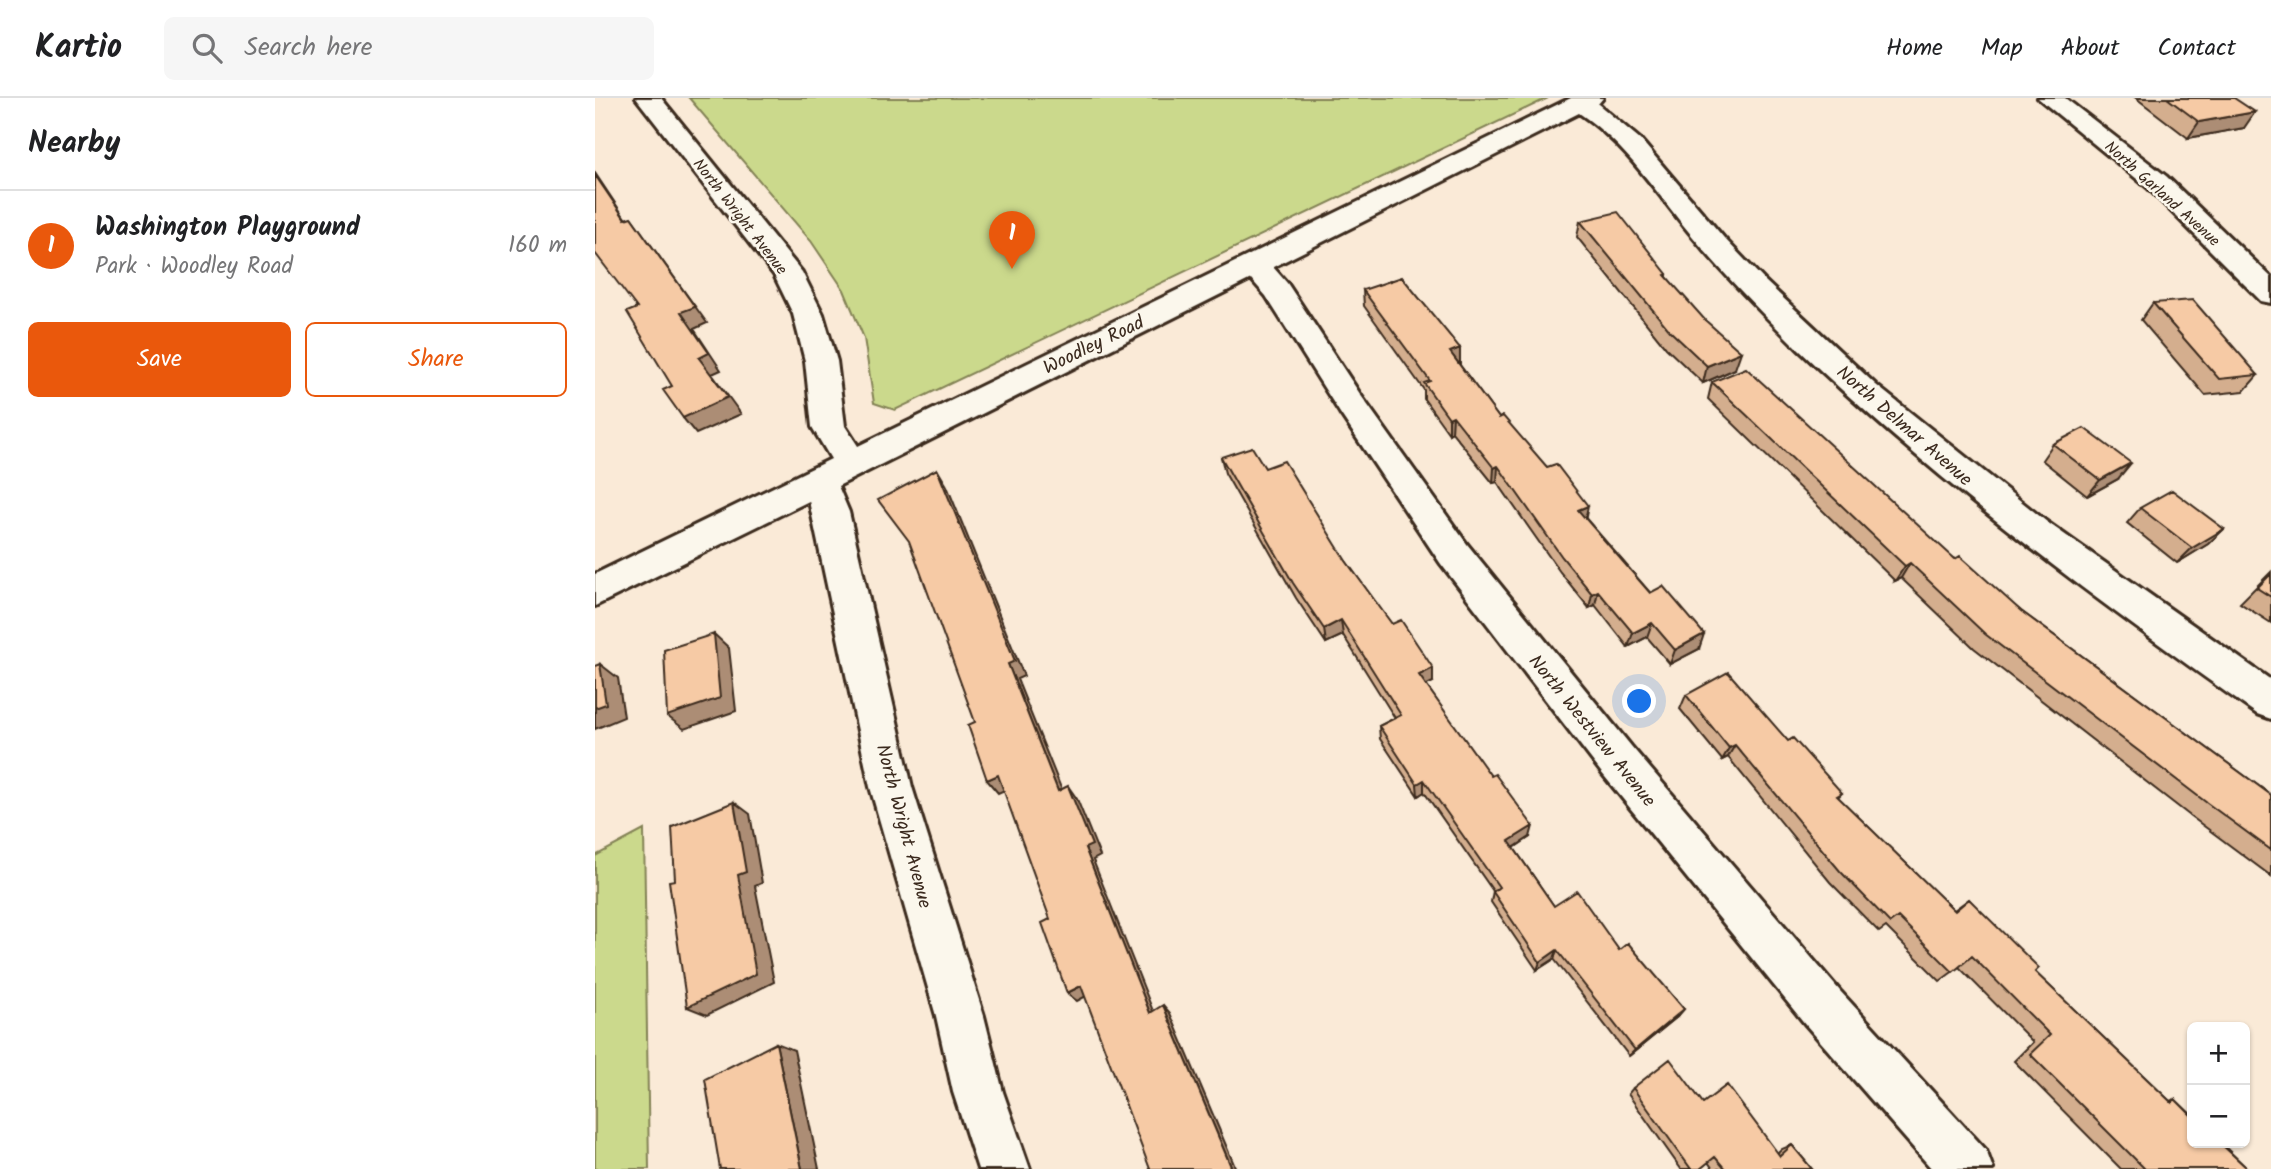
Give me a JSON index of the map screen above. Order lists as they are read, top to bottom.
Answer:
{
  "streets": {
    "street": [
      "North Garland Avenue",
      "North Wright Avenue",
      "Woodley Road",
      "North Delmar Avenue",
      "North Westview Avenue"
    ]
  },
  "crossings": [
    ["North Wright Avenue", "Woodley Road"],
    ["Woodley Road", "North Delmar Avenue"],
    ["Woodley Road", "North Westview Avenue"]
  ],
  "page": {
    "header": "Kartio",
    "search": "Search here",
    "nav": [
      "Home",
      "Map",
      "About",
      "Contact"
    ],
    "heading": "Nearby",
    "list": [
      {
        "mark": "1",
        "name": "Washington Playground",
        "note": "Park · Woodley Road",
        "value": "160 m"
      }
    ],
    "pins": "1",
    "buttons": ["Save", "Share"],
    "map_buttons": ["+", "−"]
  }
}
